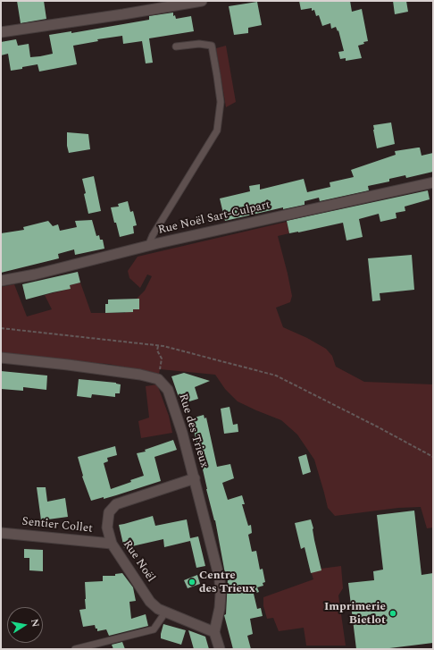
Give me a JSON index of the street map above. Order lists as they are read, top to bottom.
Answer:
{
  "streets": {
    "street": [
      "Rue Noël Sart-Culpart",
      "Rue des Trieux",
      "Sentier Collet",
      "Rue Noël"
    ]
  },
  "crossings": [
    ["Rue des Trieux", "Rue Noël"],
    ["Sentier Collet", "Rue Noël"]
  ],
  "places": ["Centre des Trieux", "Imprimerie Bietlot"],
  "north": "right"
}
